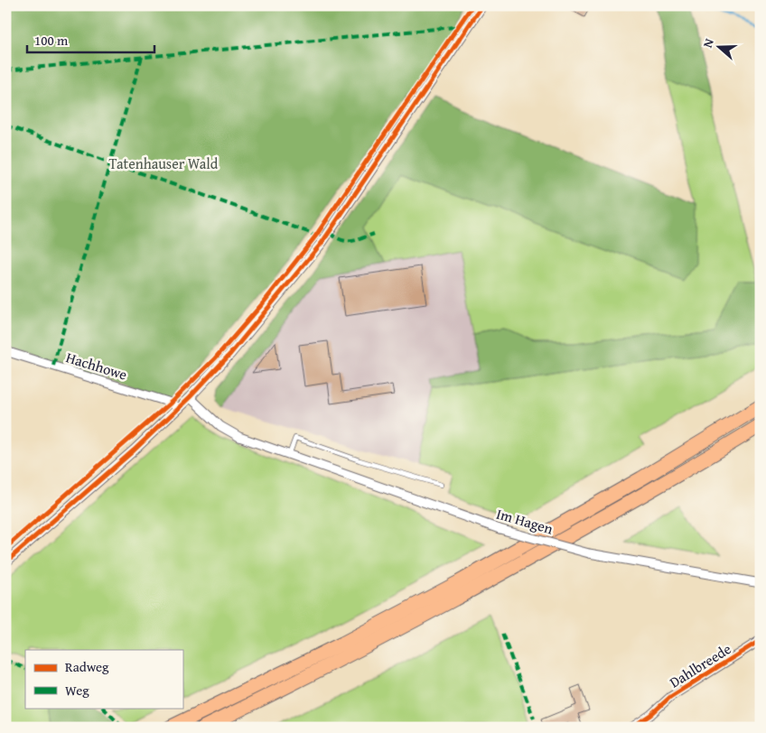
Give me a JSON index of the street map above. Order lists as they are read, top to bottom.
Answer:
{
  "streets": {
    "street": ["Hachhowe", "Im Hagen", "Dahlbreede"]
  },
  "parks": ["Tatenhauser Wald"],
  "legend": ["Radweg", "Weg"],
  "scale_bar": "100 m",
  "north": "left"
}
